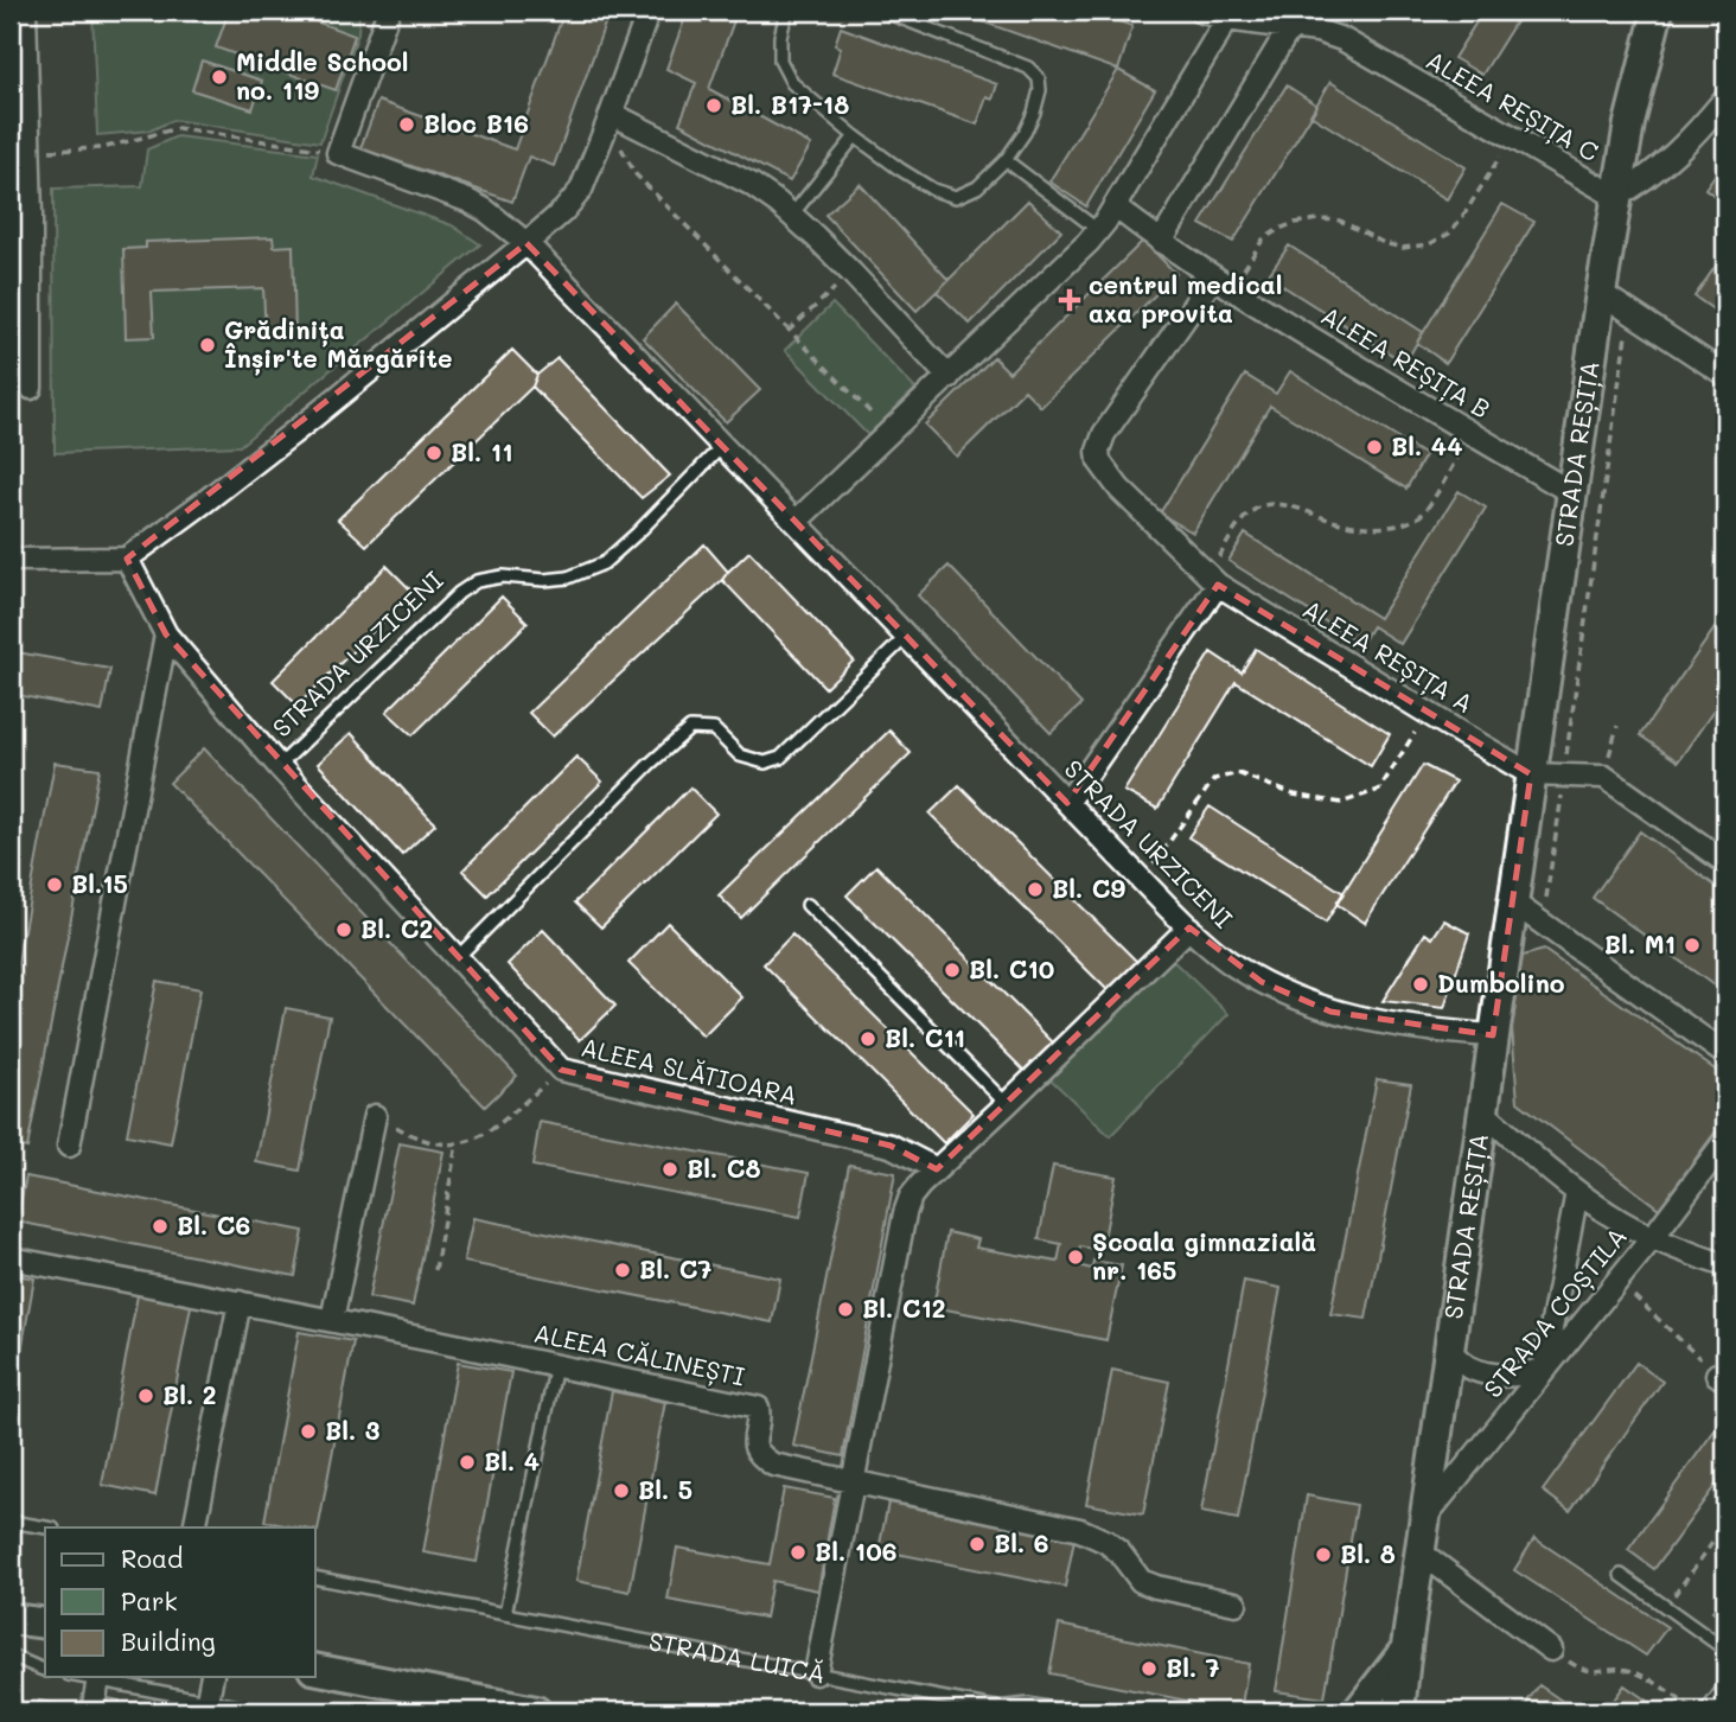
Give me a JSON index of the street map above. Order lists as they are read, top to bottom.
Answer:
{
  "streets": {
    "street": [
      "ALEEA REȘIȚA C",
      "ALEEA REȘIȚA B",
      "STRADA REȘIȚA",
      "STRADA URZICENI",
      "ALEEA REȘIȚA A",
      "ALEEA SLĂTIOARA",
      "STRADA COȘTILA",
      "ALEEA CĂLINEȘTI"
    ],
    "lane": ["STRADA LUICĂ"]
  },
  "crossings": [
    ["ALEEA REȘIȚA C", "STRADA REȘIȚA"],
    ["ALEEA REȘIȚA B", "STRADA REȘIȚA"],
    ["STRADA REȘIȚA", "STRADA URZICENI"],
    ["STRADA REȘIȚA", "ALEEA REȘIȚA A"],
    ["STRADA REȘIȚA", "STRADA COȘTILA"],
    ["STRADA URZICENI", "ALEEA SLĂTIOARA"]
  ],
  "places": {
    "other": [
      "Middle School no. 119",
      "Bl. B17-18",
      "Bloc B16",
      "Grădinița Înșir'te Mărgărite",
      "Bl. 44",
      "Bl. 11",
      "Bl.15",
      "Bl. C9",
      "Bl. C2",
      "Bl. M1",
      "Bl. C10",
      "Dumbolino",
      "Bl. C11",
      "Bl. C8",
      "Bl. C6",
      "Școala gimnazială nr. 165",
      "Bl. C7",
      "Bl. C12",
      "Bl. 2",
      "Bl. 3",
      "Bl. 4",
      "Bl. 5",
      "Bl. 6",
      "Bl. 106",
      "Bl. 8",
      "Bl. 7"
    ],
    "health": ["centrul medical axa provita"]
  },
  "legend": ["Road", "Park", "Building"]
}
